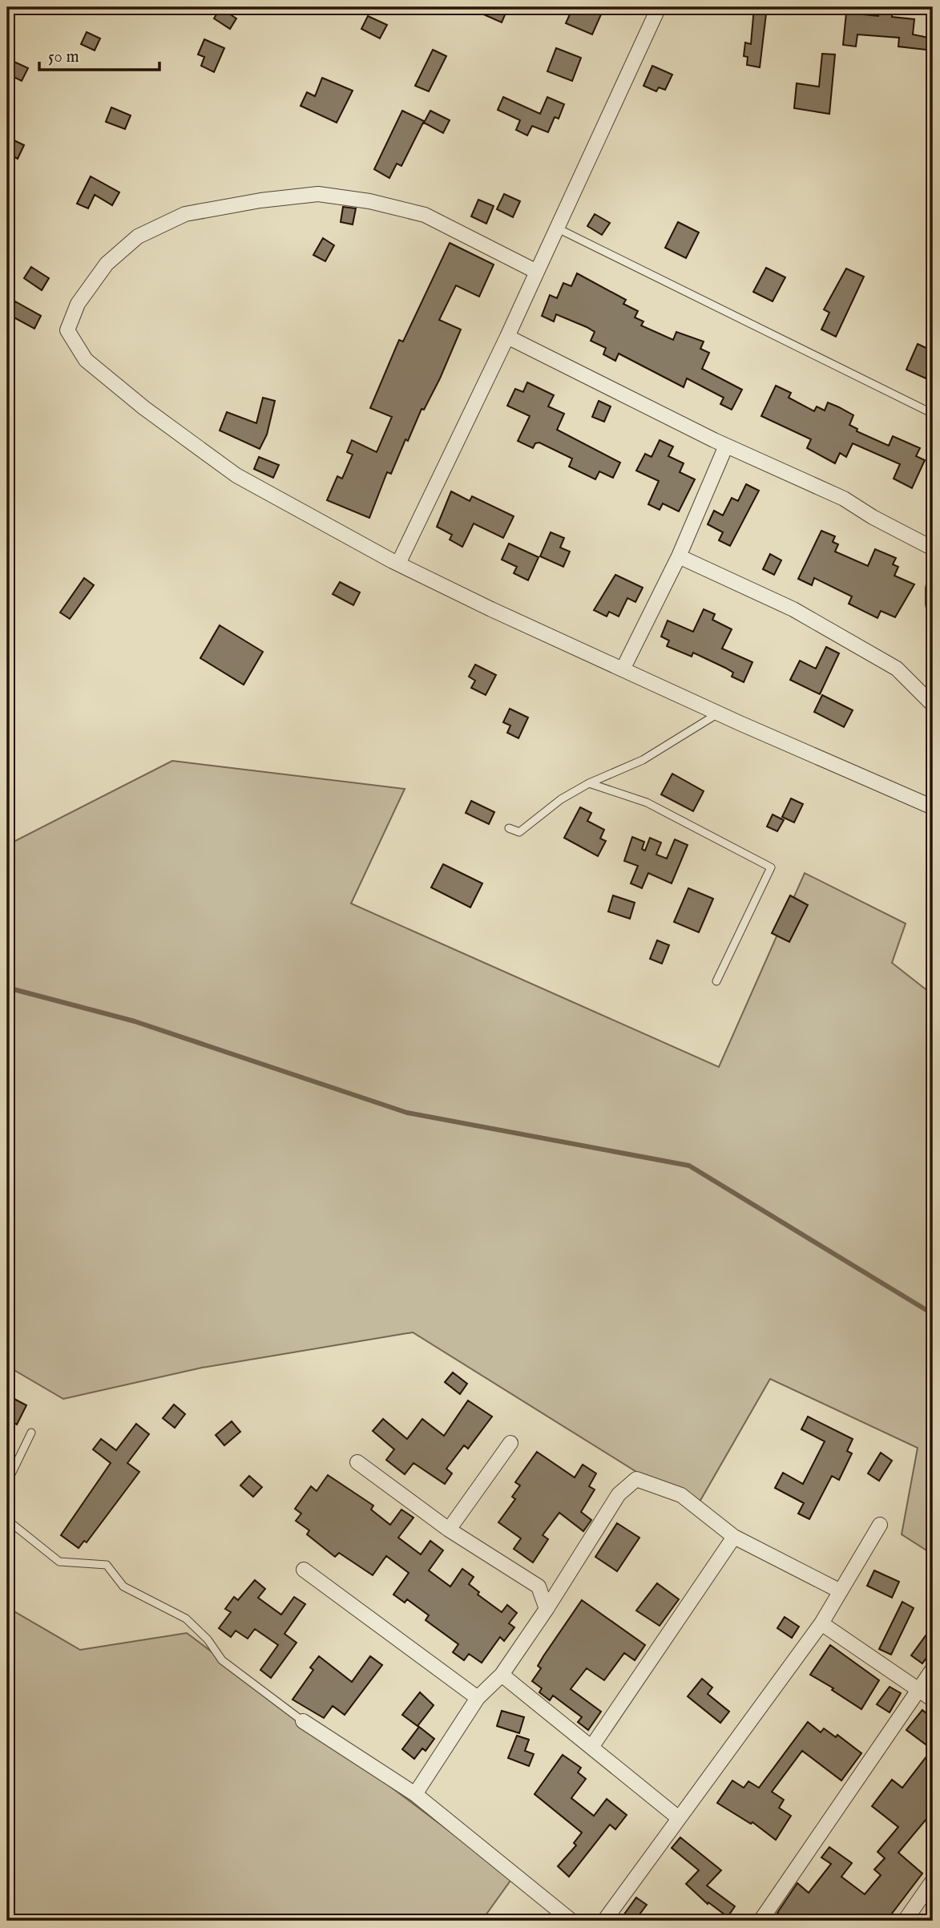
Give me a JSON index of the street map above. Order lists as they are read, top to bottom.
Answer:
{
  "scale_bar": "50 m"
}
